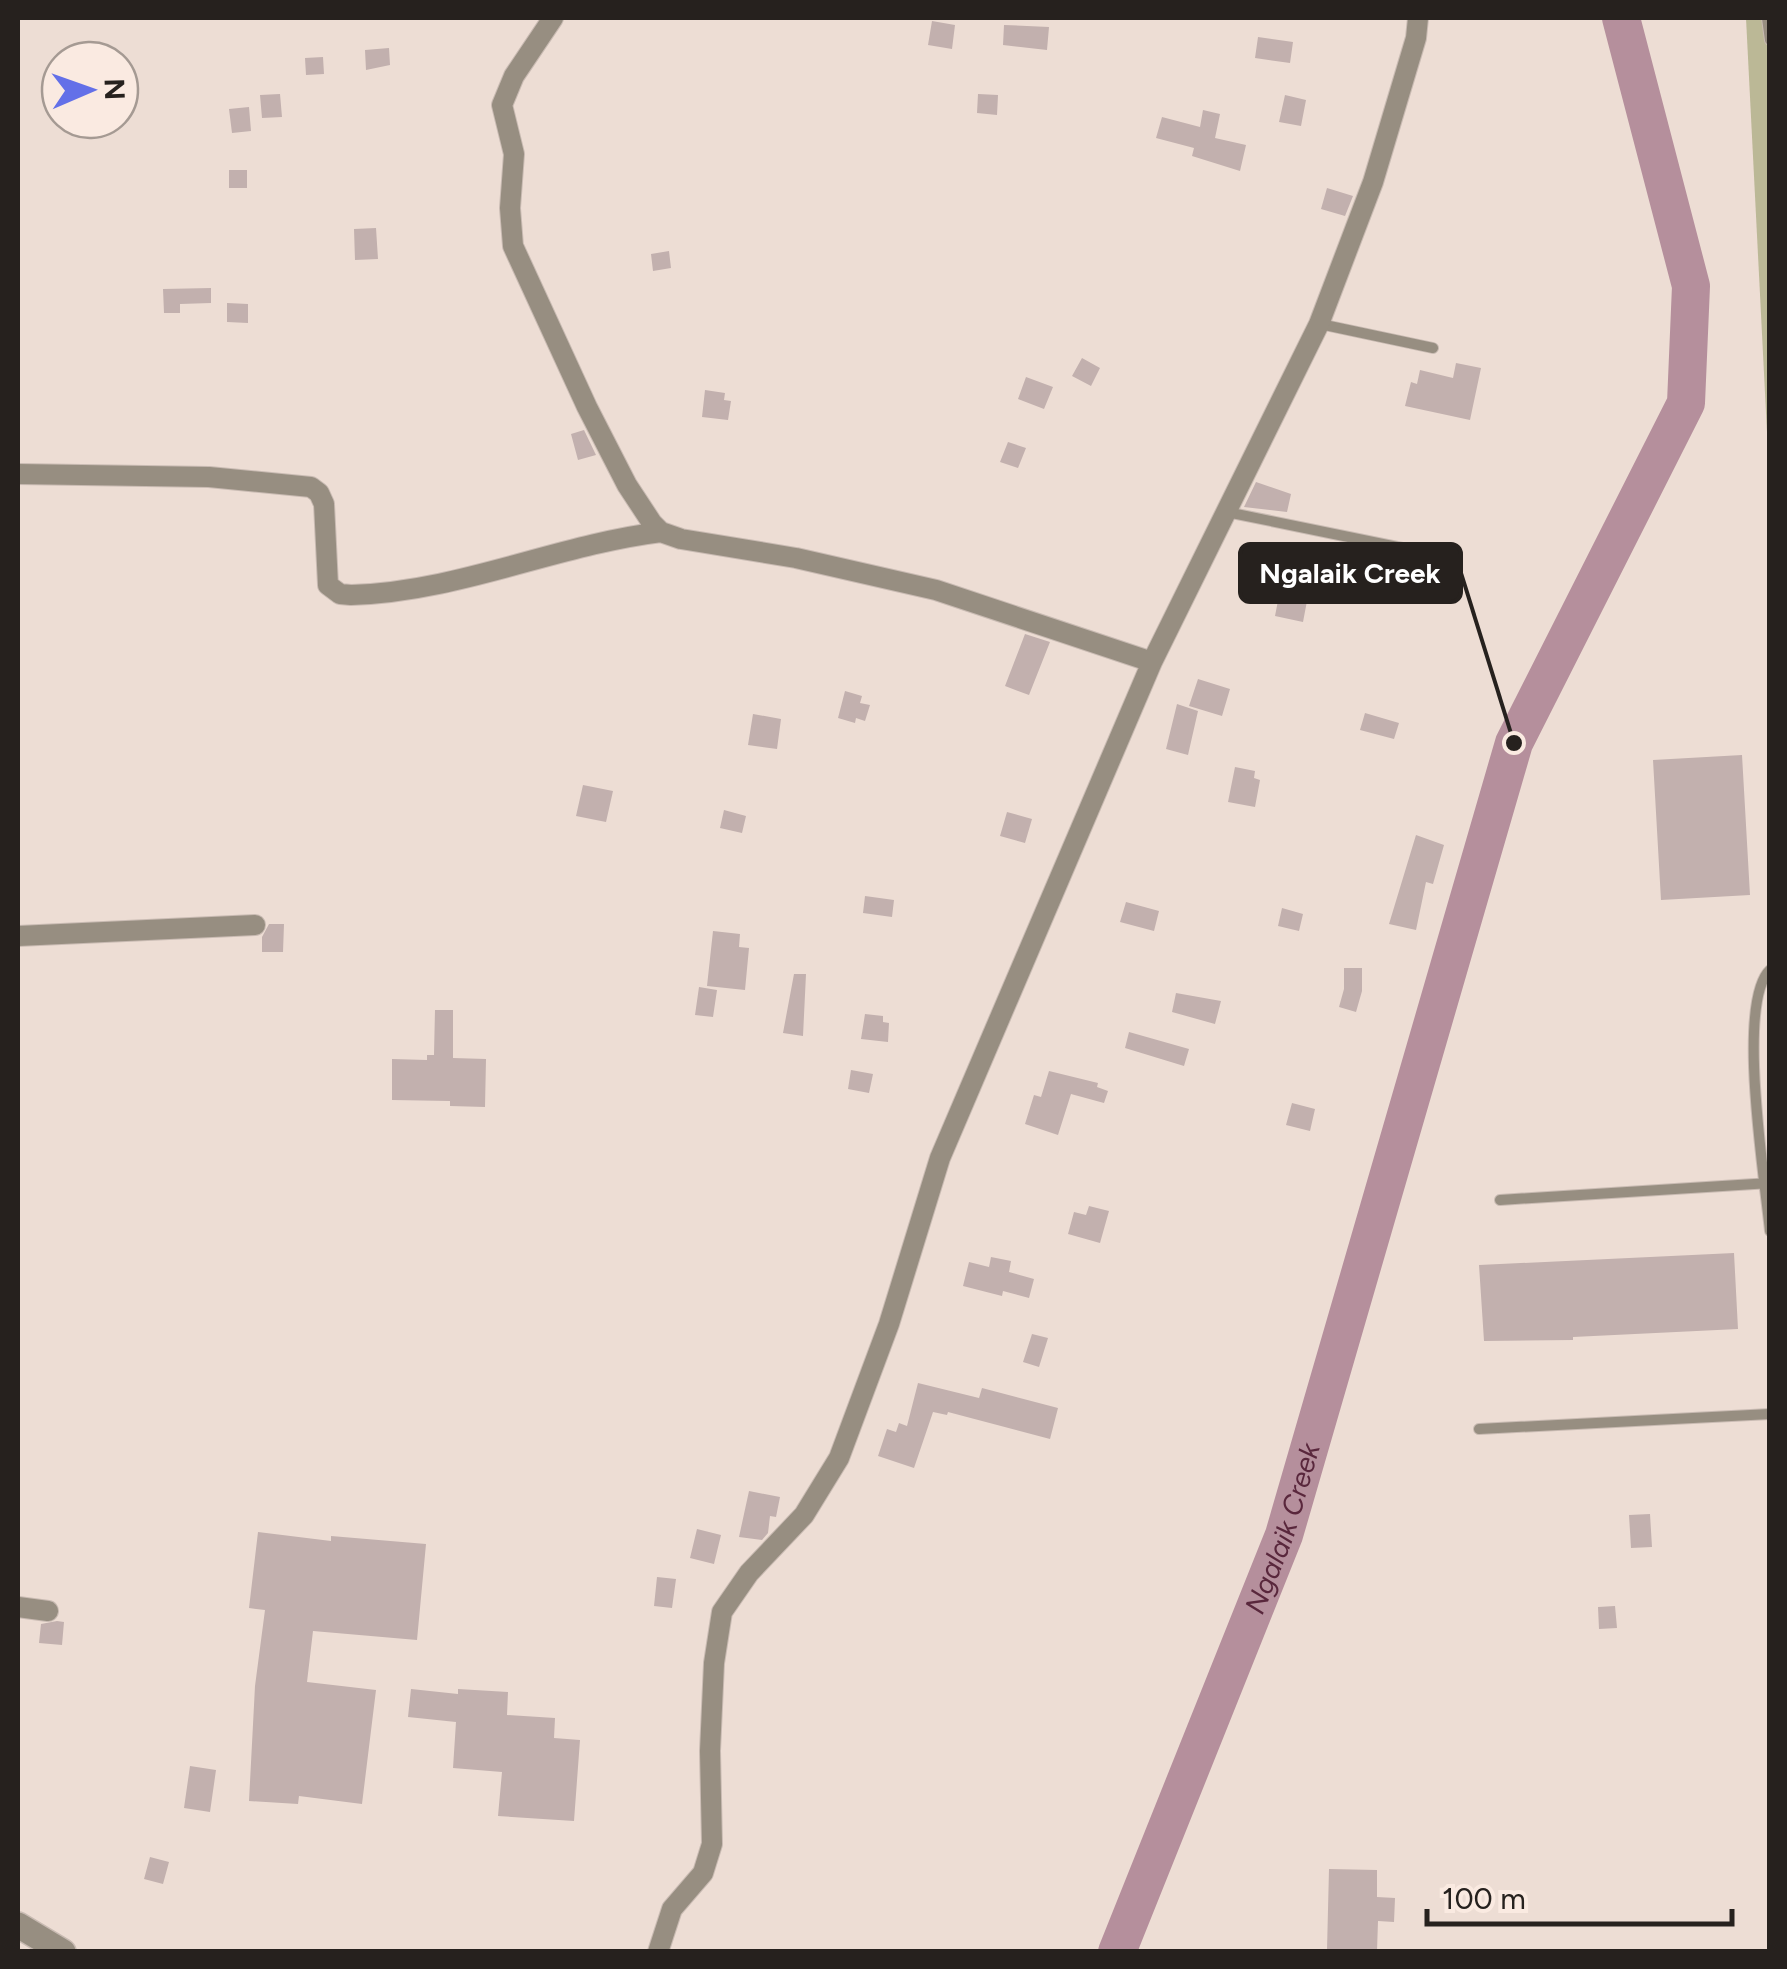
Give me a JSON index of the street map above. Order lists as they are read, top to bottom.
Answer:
{
  "water": ["Ngalaik Creek"],
  "places": ["Ngalaik Creek"],
  "scale_bar": "100 m",
  "north": "right"
}
